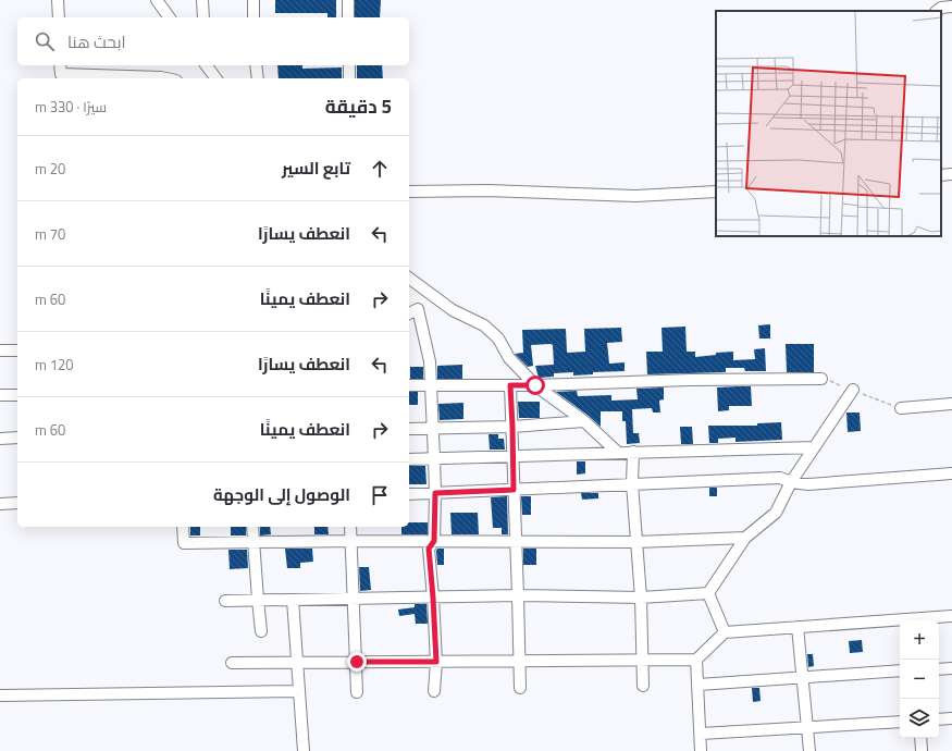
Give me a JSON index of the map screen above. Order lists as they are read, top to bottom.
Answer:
{
  "page": {
    "search": "ابحث هنا",
    "heading": ["5 دقيقة", "سيرًا · 330 m"],
    "list": [
      ["تابع السير", "20 m"],
      ["انعطف يسارًا", "70 m"],
      ["انعطف يمينًا", "60 m"],
      ["انعطف يسارًا", "120 m"],
      ["انعطف يمينًا", "60 m"],
      "الوصول إلى الوجهة"
    ],
    "map_buttons": ["+", "−"]
  }
}
